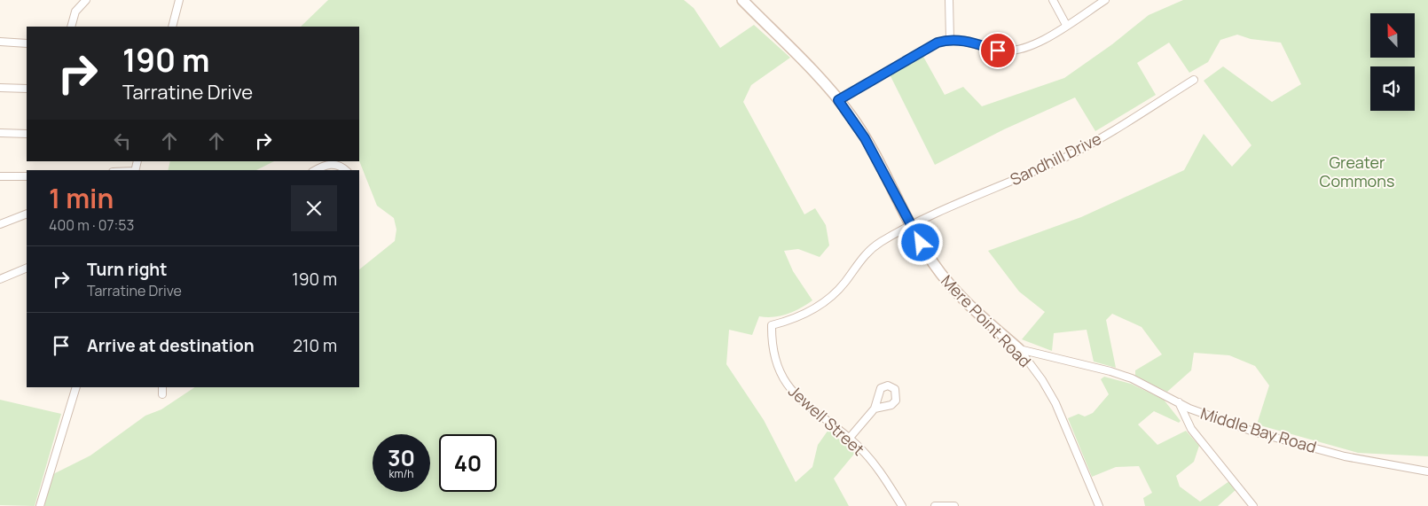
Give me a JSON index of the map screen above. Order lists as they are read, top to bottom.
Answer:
{
  "streets": {
    "street": [
      "Sandhill Drive",
      "Mere Point Road",
      "Jewell Street",
      "Middle Bay Road"
    ]
  },
  "crossings": [
    ["Sandhill Drive", "Mere Point Road"],
    ["Sandhill Drive", "Jewell Street"],
    ["Mere Point Road", "Middle Bay Road"]
  ],
  "parks": ["Greater Commons"],
  "north": "top",
  "page": {
    "turn": ["190 m", "Tarratine Drive"],
    "heading": ["1 min", "400 m · 07:53"],
    "list": [
      {
        "name": "Turn right",
        "note": "Tarratine Drive",
        "value": "190 m"
      },
      {
        "name": "Arrive at destination",
        "value": "210 m"
      }
    ],
    "speed": "30 km/h",
    "limit": "40"
  }
}
